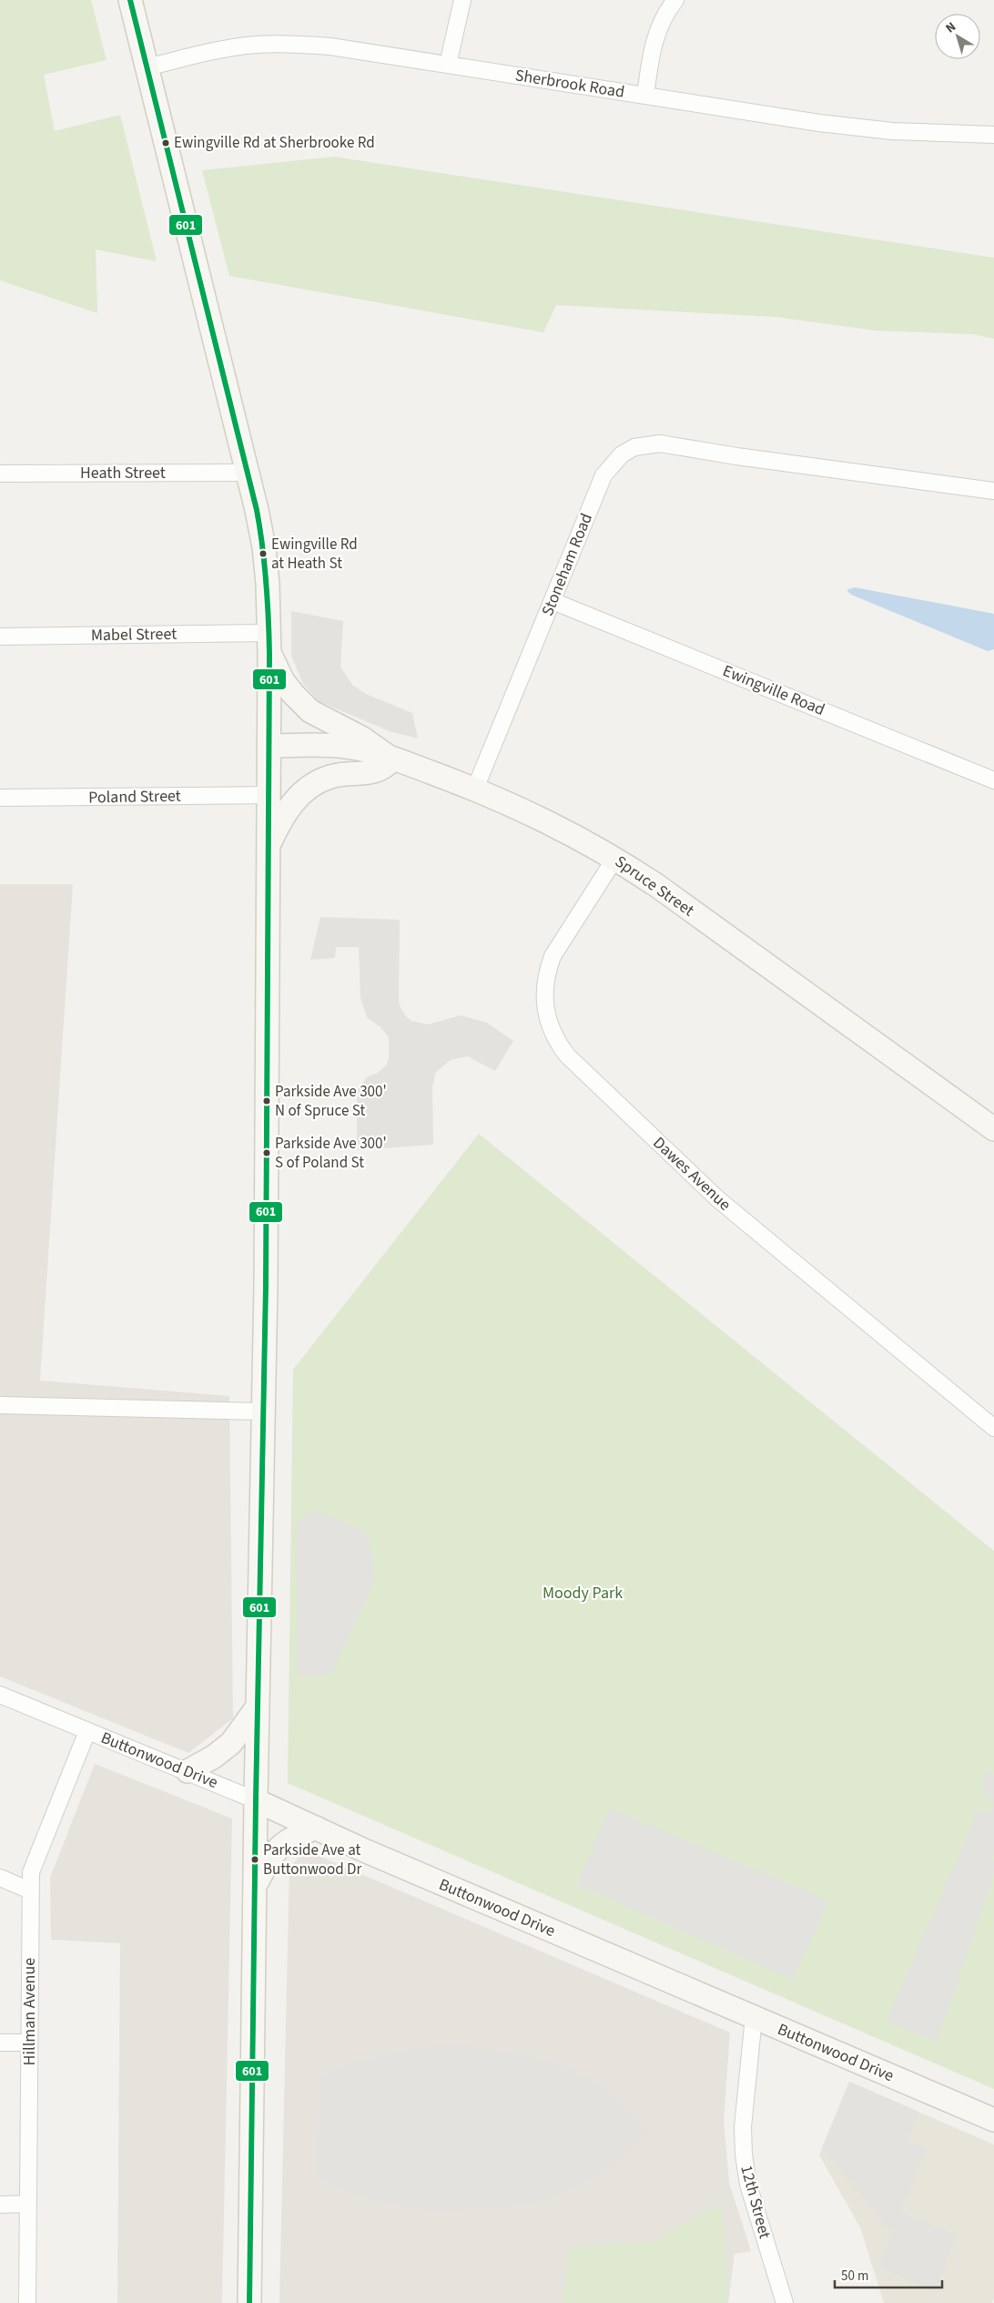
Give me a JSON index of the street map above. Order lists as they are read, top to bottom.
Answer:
{
  "streets": {
    "main road": ["Spruce Street", "Buttonwood Drive"],
    "street": [
      "Sherbrook Road",
      "Heath Street",
      "Stoneham Road",
      "Mabel Street",
      "Ewingville Road",
      "Poland Street",
      "Dawes Avenue",
      "Hillman Avenue",
      "12th Street"
    ]
  },
  "crossings": [
    ["Stoneham Road", "Ewingville Road"],
    ["Stoneham Road", "Spruce Street"],
    ["Spruce Street", "Dawes Avenue"],
    ["Buttonwood Drive", "Hillman Avenue"],
    ["Buttonwood Drive", "12th Street"]
  ],
  "parks": ["Moody Park"],
  "places": [
    "Ewingville Rd at Sherbrooke Rd",
    "Ewingville Rd at Heath St",
    "Parkside Ave 300' N of Spruce St",
    "Parkside Ave 300' S of Poland St",
    "Parkside Ave at Buttonwood Dr"
  ],
  "lines": ["transit line 601"],
  "scale_bar": "50 m",
  "north": "top left"
}
